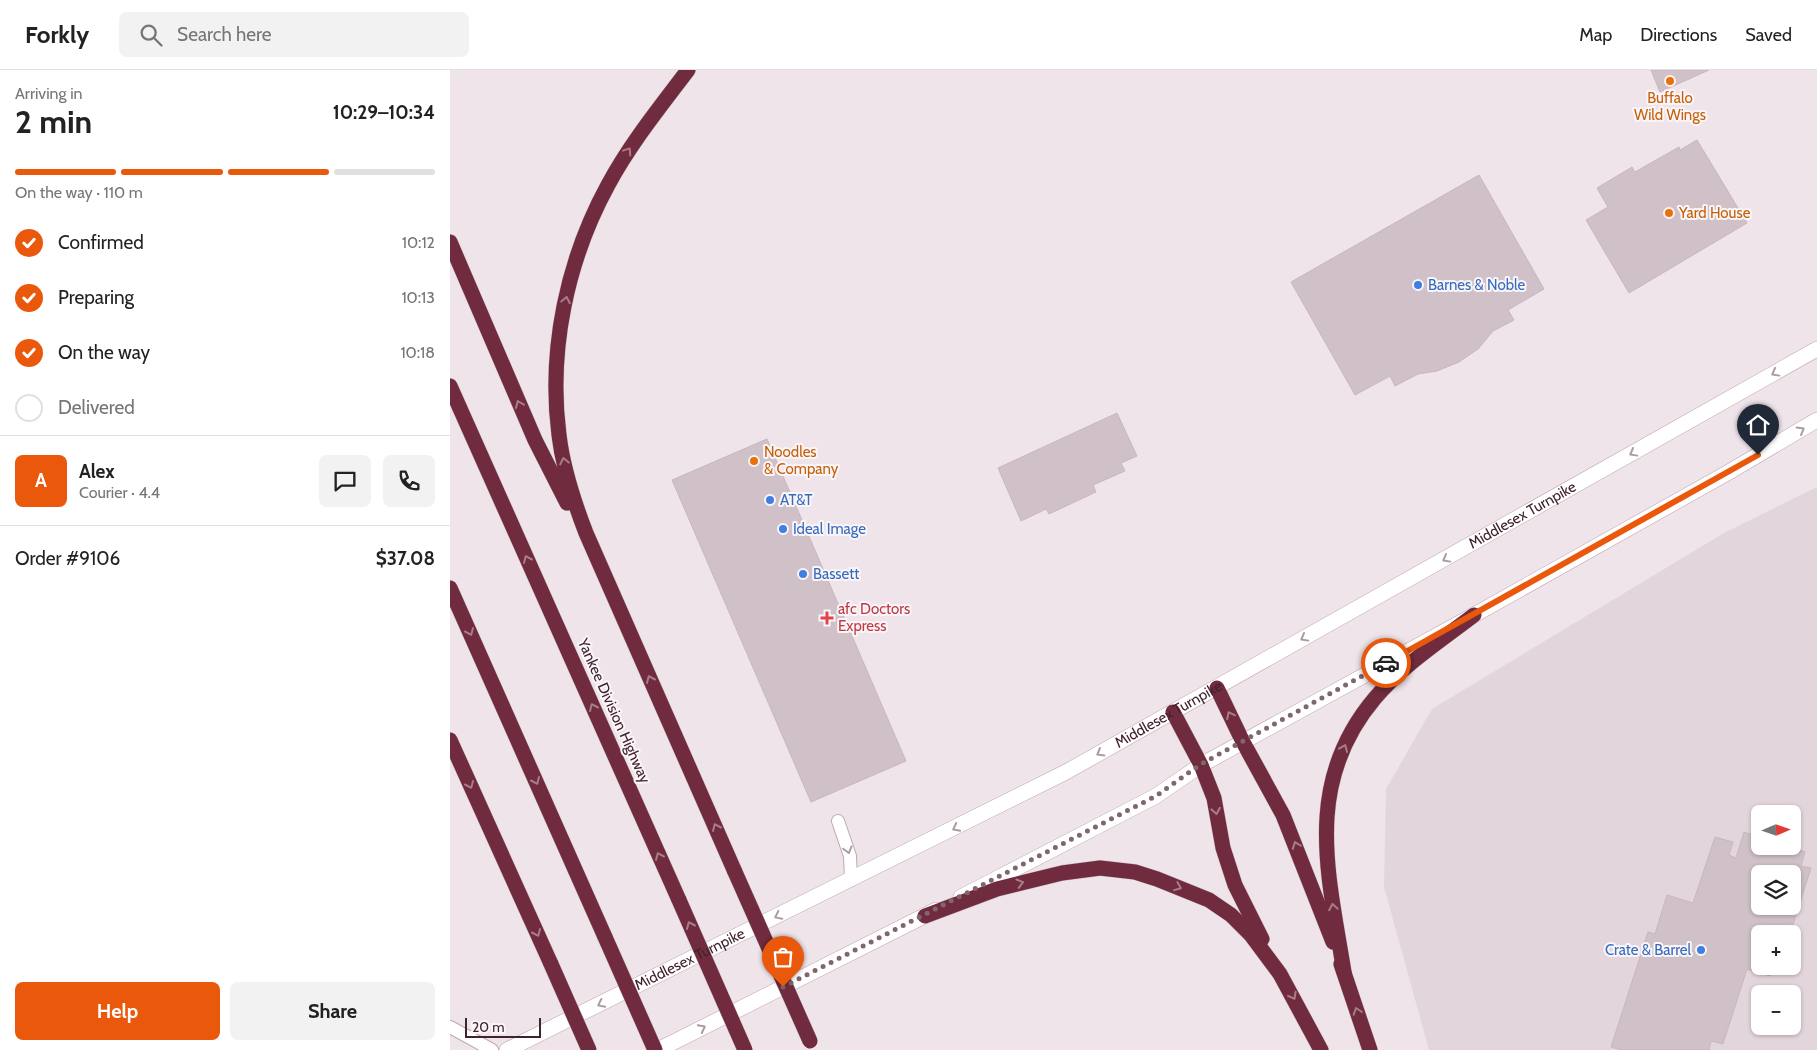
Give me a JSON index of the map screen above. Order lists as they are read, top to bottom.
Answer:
{
  "streets": {
    "highway": ["Yankee Division Highway"],
    "main road": ["Middlesex Turnpike"]
  },
  "places": {
    "other": [
      "Buffalo Wild Wings",
      "Yard House",
      "Barnes & Noble",
      "Noodles & Company",
      "AT&T",
      "Ideal Image",
      "Bassett",
      "Crate & Barrel"
    ],
    "health": ["afc Doctors Express"]
  },
  "scale_bar": "20 m",
  "north": "right",
  "page": {
    "header": "Forkly",
    "search": "Search here",
    "nav": ["Map", "Directions", "Saved"],
    "heading": ["2 min", "Arriving in", "10:29–10:34"],
    "panel": [
      "Alex",
      "Courier · 4.4",
      "Order #9106",
      "$37.08"
    ],
    "bar": "On the way · 110 m",
    "list": [
      ["Confirmed", "10:12"],
      ["Preparing", "10:13"],
      ["On the way", "10:18"],
      "Delivered"
    ],
    "round": "A",
    "map_buttons": ["+", "−"],
    "buttons": ["Help", "Share"],
    "scale": "20 m"
  }
}
